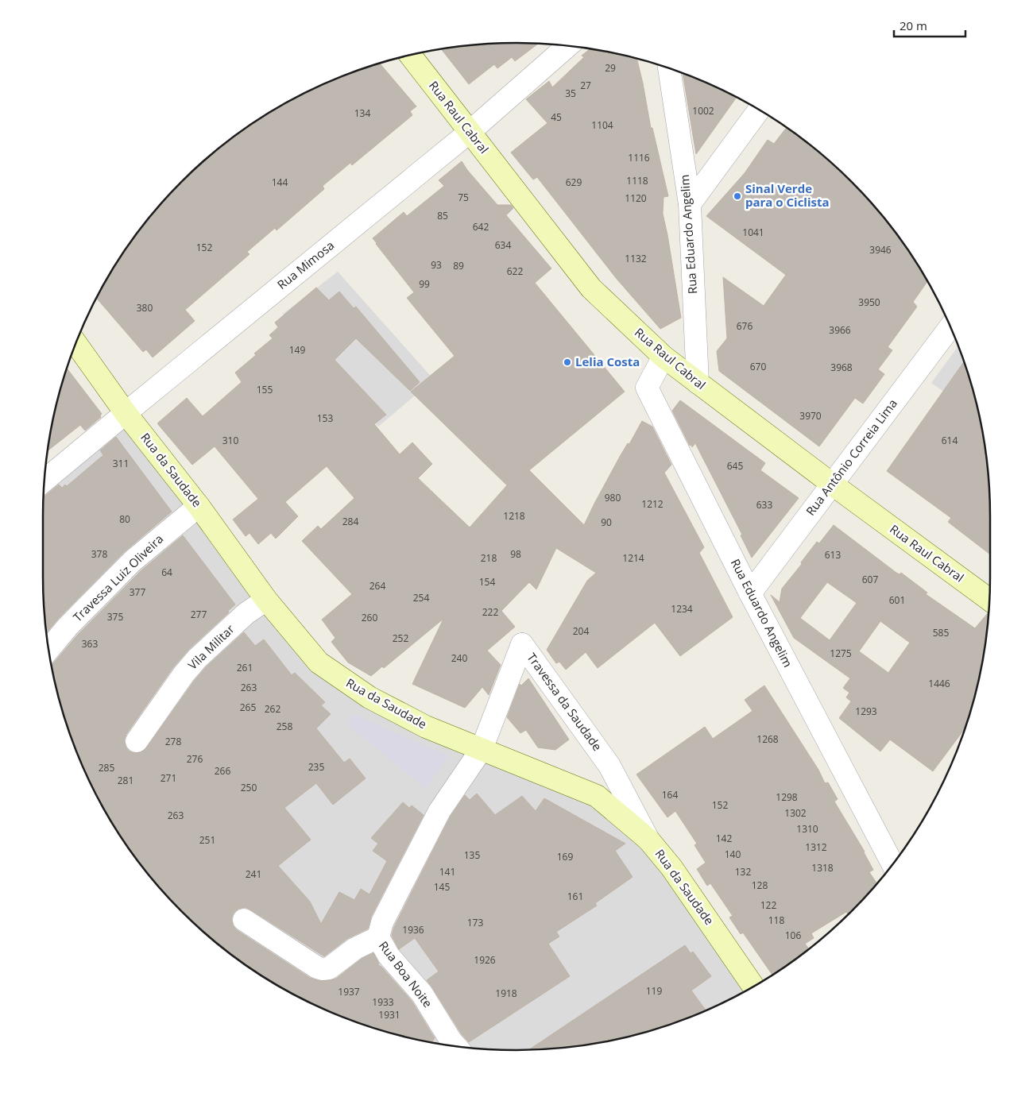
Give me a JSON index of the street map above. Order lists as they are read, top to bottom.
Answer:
{
  "streets": {
    "main road": ["Rua Raul Cabral", "Rua da Saudade"],
    "street": [
      "Rua Eduardo Angelim",
      "Rua Mimosa",
      "Rua Antônio Correia Lima",
      "Travessa Luiz Oliveira",
      "Vila Militar",
      "Travessa da Saudade",
      "Rua Boa Noite"
    ]
  },
  "crossings": [
    ["Rua Raul Cabral", "Rua Eduardo Angelim"],
    ["Rua Raul Cabral", "Rua Mimosa"],
    ["Rua Raul Cabral", "Rua Antônio Correia Lima"],
    ["Rua Eduardo Angelim", "Rua Antônio Correia Lima"],
    ["Rua Mimosa", "Rua da Saudade"],
    ["Rua da Saudade", "Travessa Luiz Oliveira"],
    ["Rua da Saudade", "Vila Militar"],
    ["Rua da Saudade", "Travessa da Saudade"],
    ["Travessa da Saudade", "Rua Boa Noite"]
  ],
  "places": ["Sinal Verde para o Ciclista", "Lelia Costa"],
  "house_numbers": [
    "29",
    "27",
    "35",
    "1002",
    "134",
    "45",
    "1104",
    "1116",
    "1118",
    "144",
    "629",
    "75",
    "1120",
    "85",
    "642",
    "1041",
    "634",
    "152",
    "3946",
    "1132",
    "93",
    "89",
    "622",
    "99",
    "3950",
    "380",
    "676",
    "3966",
    "149",
    "670",
    "3968",
    "155",
    "3970",
    "153",
    "310",
    "614",
    "311",
    "645",
    "980",
    "1212",
    "633",
    "1218",
    "80",
    "284",
    "90",
    "378",
    "98",
    "613",
    "218",
    "1214",
    "64",
    "607",
    "154",
    "264",
    "377",
    "254",
    "601",
    "1234",
    "222",
    "277",
    "375",
    "260",
    "204",
    "585",
    "252",
    "363",
    "1275",
    "240",
    "261",
    "1446",
    "263",
    "265",
    "262",
    "1293",
    "258",
    "1268",
    "278",
    "276",
    "235",
    "285",
    "266",
    "271",
    "281",
    "250",
    "164",
    "1298",
    "152",
    "1302",
    "263",
    "1310",
    "142",
    "251",
    "1312",
    "140",
    "135",
    "169",
    "1318",
    "141",
    "132",
    "241",
    "128",
    "145",
    "161",
    "122",
    "118",
    "173",
    "1936",
    "106",
    "1926",
    "119",
    "1937",
    "1918",
    "1933",
    "1931"
  ],
  "scale_bar": "20 m"
}
